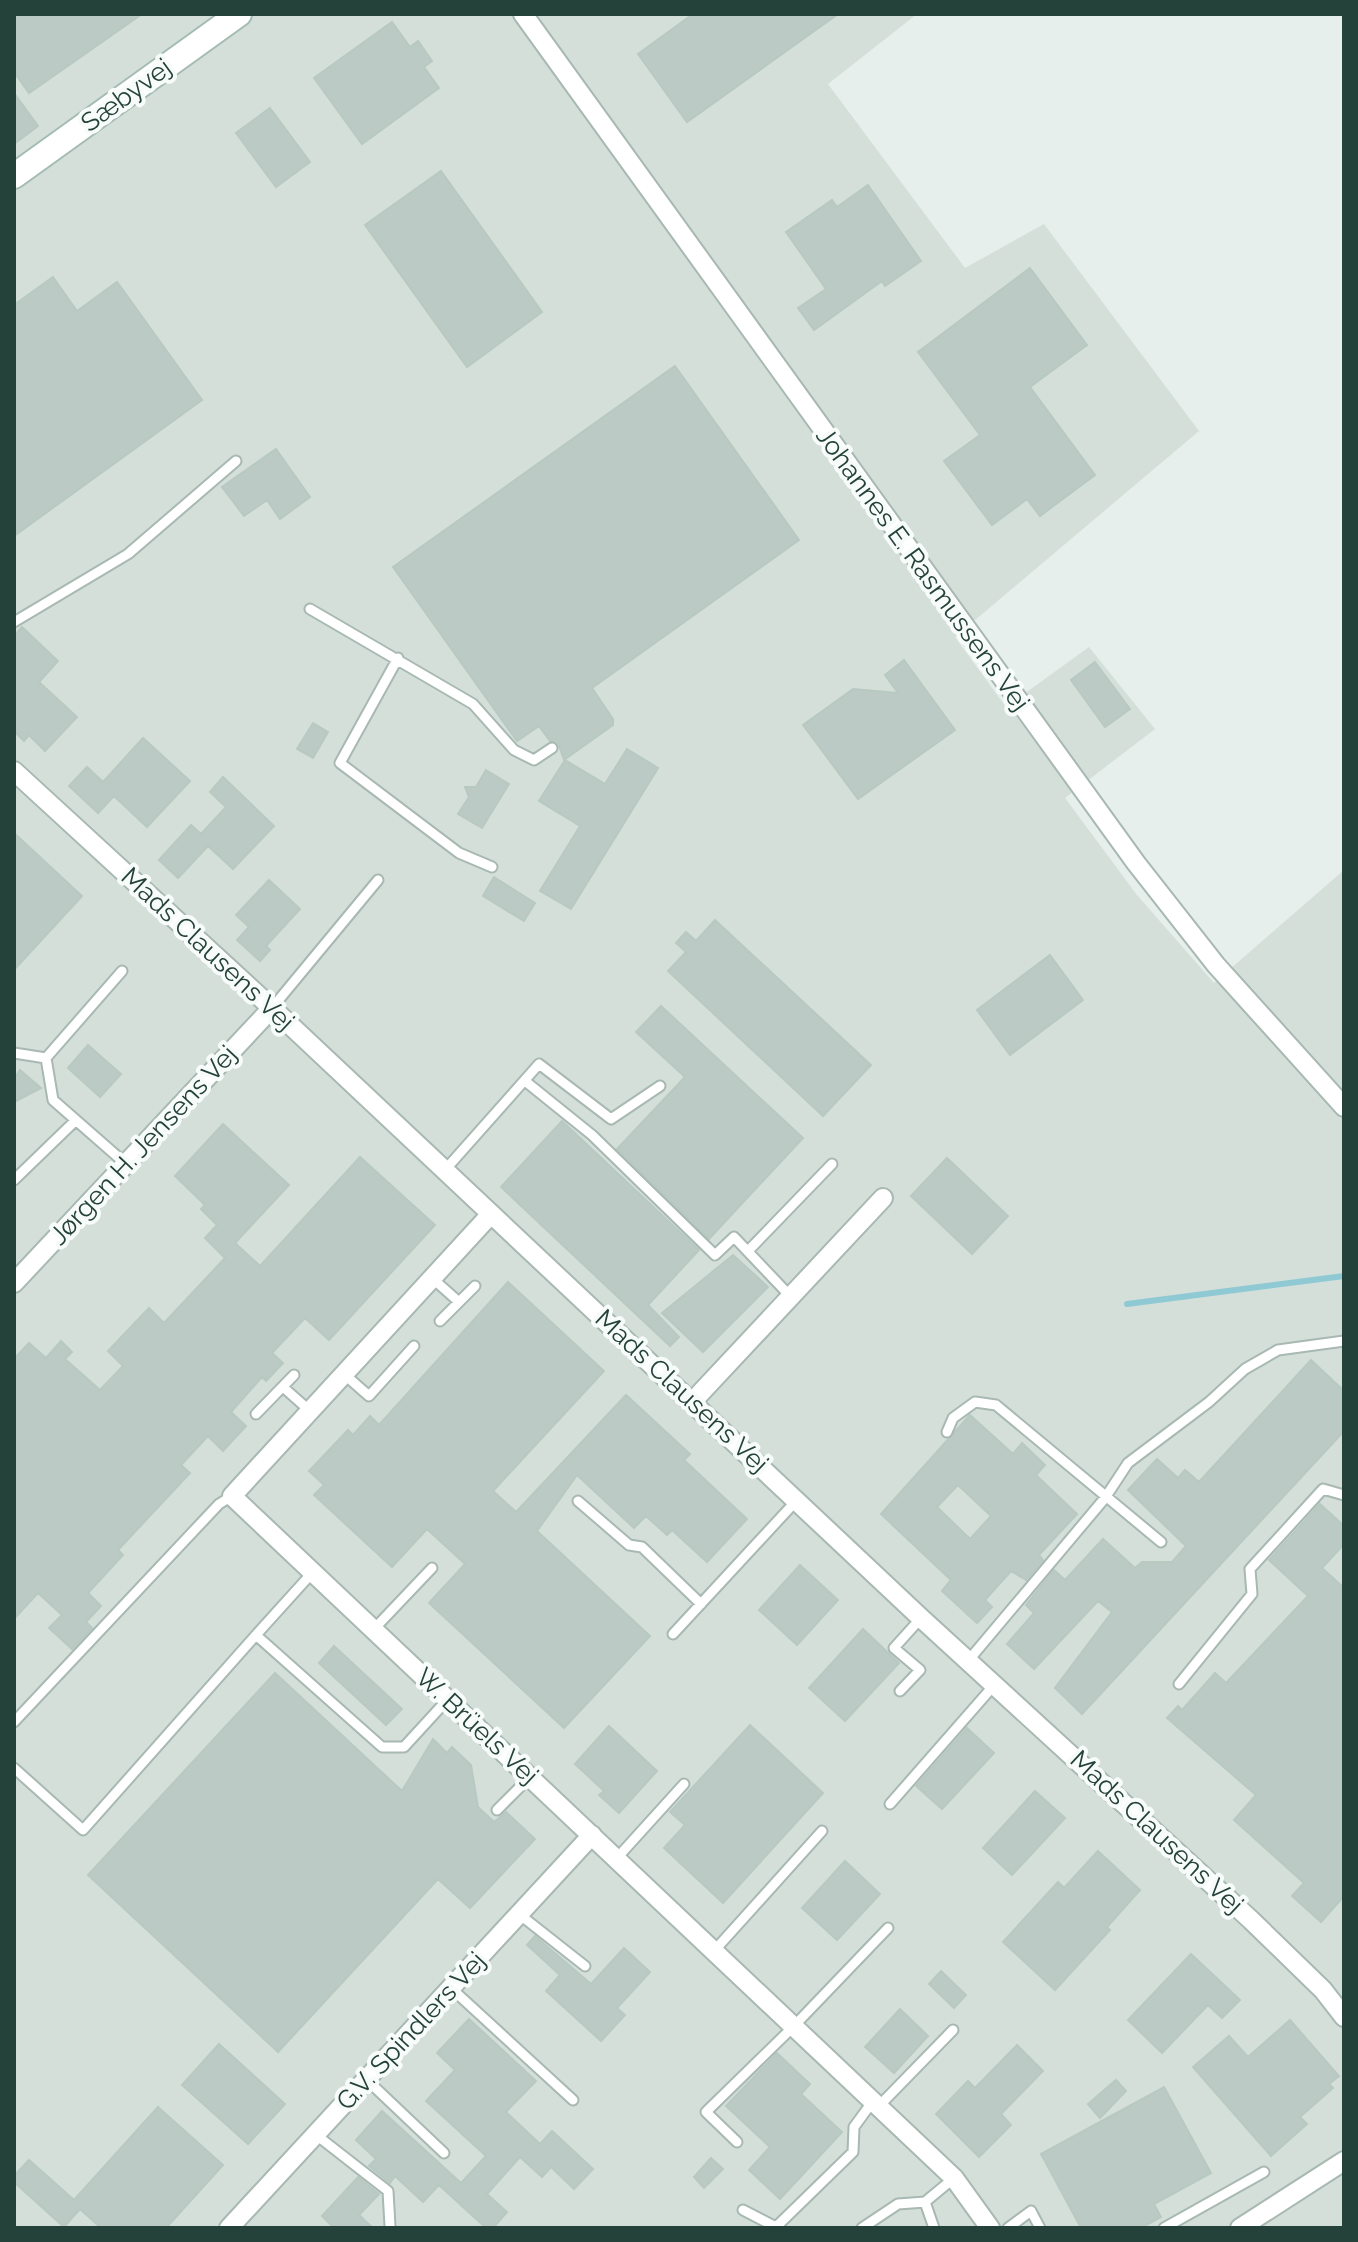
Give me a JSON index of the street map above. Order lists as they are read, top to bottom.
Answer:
{
  "streets": {
    "street": [
      "Sæbyvej",
      "Johannes E. Rasmussens Vej",
      "Mads Clausens Vej",
      "Jørgen H. Jensens Vej",
      "W. Brüels Vej",
      "G.V. Spindlers Vej"
    ]
  },
  "crossings": [
    ["Mads Clausens Vej", "Jørgen H. Jensens Vej"],
    ["W. Brüels Vej", "G.V. Spindlers Vej"]
  ]
}
